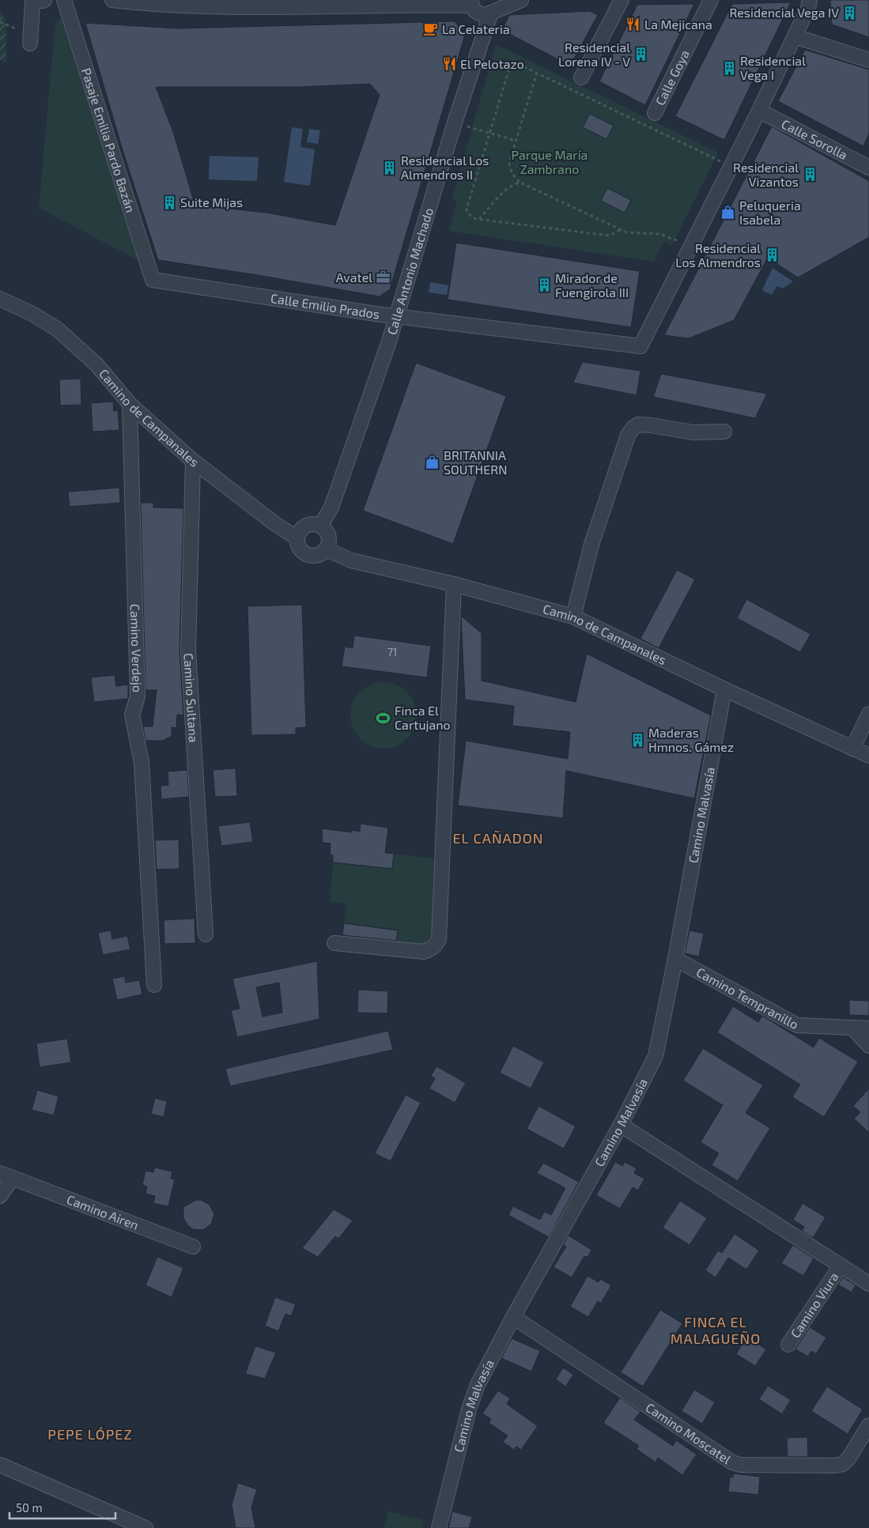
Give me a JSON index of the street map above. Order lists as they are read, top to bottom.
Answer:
{
  "streets": {
    "street": [
      "Calle Goya",
      "Calle Sorolla",
      "Pasaje Emilia Pardo Bazán",
      "Calle Antonio Machado",
      "Calle Emilio Prados",
      "Camino de Campanales",
      "Camino Verdejo",
      "Camino Sultana",
      "Camino Malvasía",
      "Camino Tempranillo",
      "Camino Airen",
      "Camino Viura",
      "Camino Moscatel"
    ]
  },
  "crossings": [
    ["Pasaje Emilia Pardo Bazán", "Calle Emilio Prados"],
    ["Calle Antonio Machado", "Calle Emilio Prados"],
    ["Calle Antonio Machado", "Camino de Campanales"],
    ["Camino de Campanales", "Camino Verdejo"],
    ["Camino de Campanales", "Camino Sultana"],
    ["Camino de Campanales", "Camino Malvasía"],
    ["Camino Malvasía", "Camino Tempranillo"],
    ["Camino Malvasía", "Camino Moscatel"]
  ],
  "districts": ["EL CAÑADON", "FINCA EL MALAGUEÑO", "PEPE LÓPEZ"],
  "parks": ["Parque María Zambrano"],
  "places": {
    "building": [
      "Residencial Vega IV",
      "Residencial Lorena IV - V",
      "Residencial Vega I",
      "Residencial Los Almendros II",
      "Residencial Vizantos",
      "Suite Mijas",
      "Residencial Los Almendros",
      "Mirador de Fuengirola III",
      "Maderas Hmnos. Gámez"
    ],
    "restaurant": ["La Mejicana", "El Pelotazo"],
    "cafe": ["La Celateria"],
    "shop": ["Peluqueria Isabela", "BRITANNIA SOUTHERN"],
    "office": ["Avatel"],
    "sports": ["Finca El Cartujano"]
  },
  "house_numbers": ["71"],
  "scale_bar": "50 m"
}
